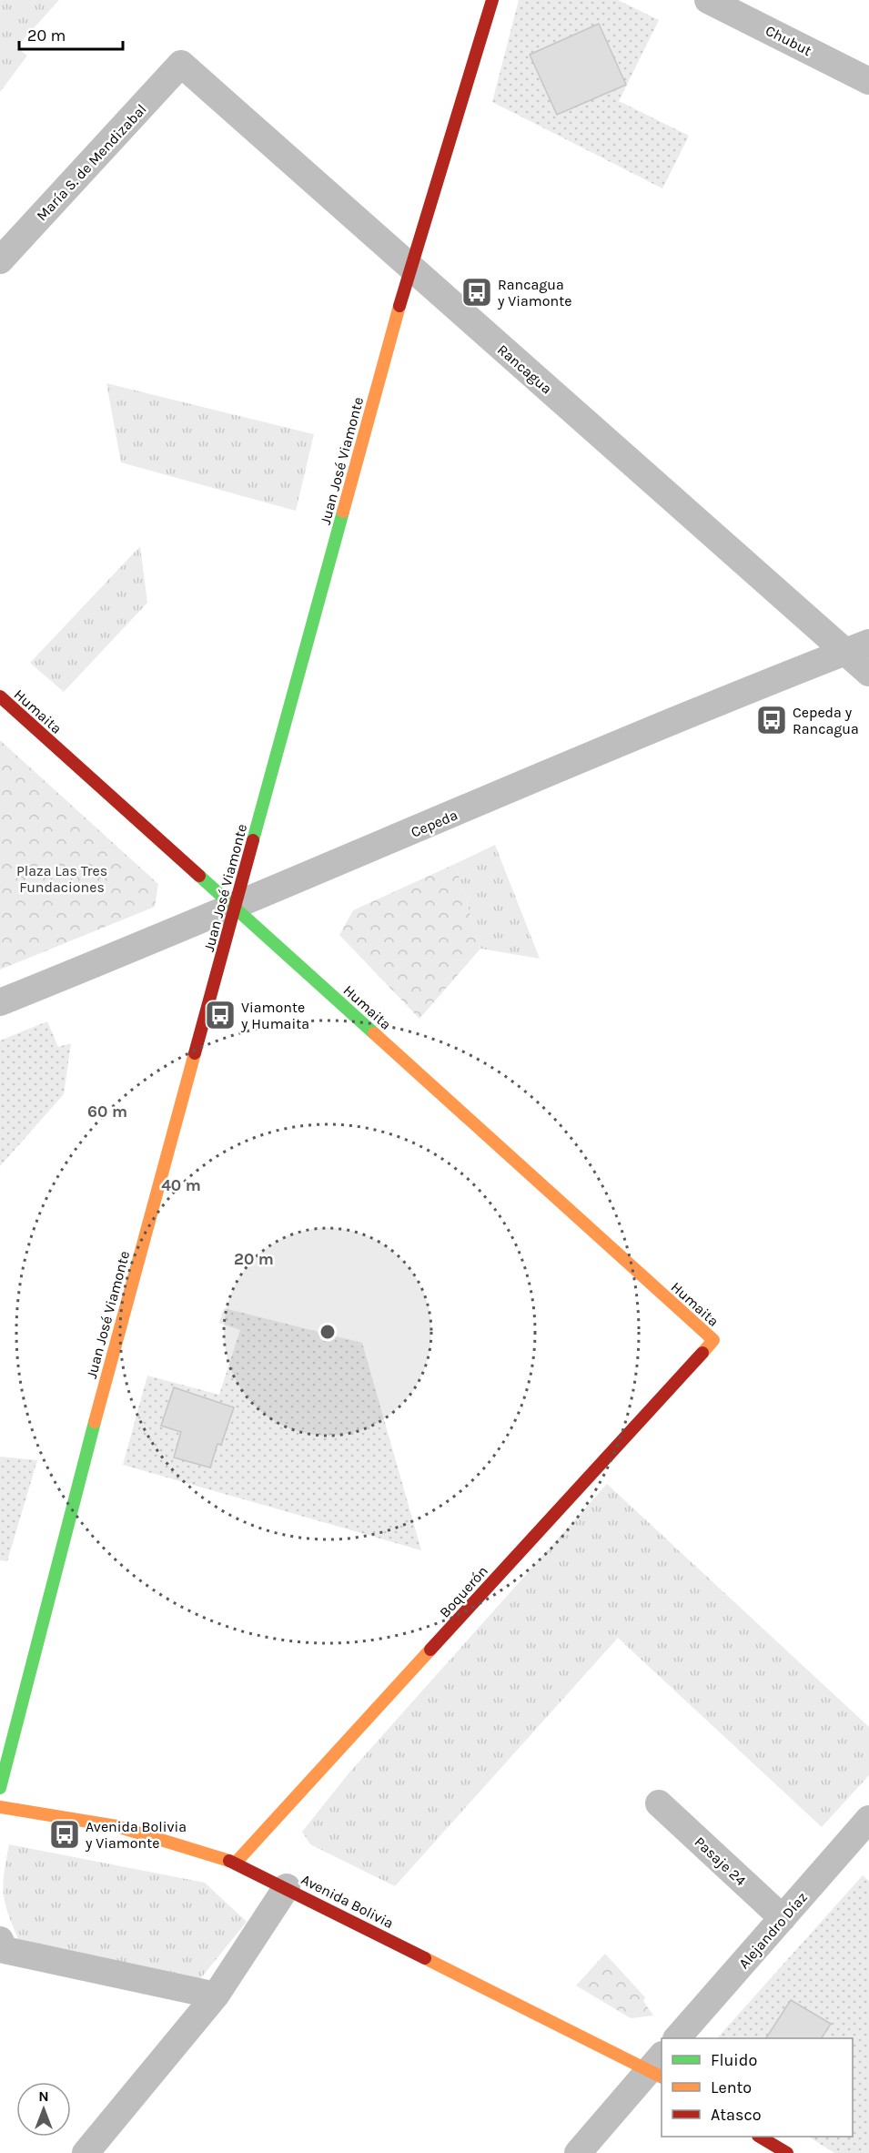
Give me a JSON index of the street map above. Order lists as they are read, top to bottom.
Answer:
{
  "streets": {
    "street": [
      "Chubut",
      "María S. de Mendizabal",
      "Rancagua",
      "Juan José Viamonte",
      "Humaita",
      "Cepeda",
      "Boquerón",
      "Pasaje 24",
      "Avenida Bolivia",
      "Alejandro Díaz"
    ]
  },
  "crossings": [
    ["María S. de Mendizabal", "Rancagua"],
    ["Rancagua", "Juan José Viamonte"],
    ["Rancagua", "Cepeda"],
    ["Juan José Viamonte", "Humaita"],
    ["Juan José Viamonte", "Cepeda"],
    ["Humaita", "Cepeda"],
    ["Humaita", "Boquerón"],
    ["Boquerón", "Avenida Bolivia"],
    ["Pasaje 24", "Alejandro Díaz"]
  ],
  "parks": ["Plaza Las Tres Fundaciones"],
  "places": {
    "bus stop": [
      "Rancagua y Viamonte",
      "Cepeda y Rancagua",
      "Viamonte y Humaita",
      "Avenida Bolivia y Viamonte"
    ]
  },
  "legend": ["Fluido", "Lento", "Atasco"],
  "scale_bar": "20 m",
  "north": "top",
  "rings": ["60 m", "40 m", "20 m"]
}
